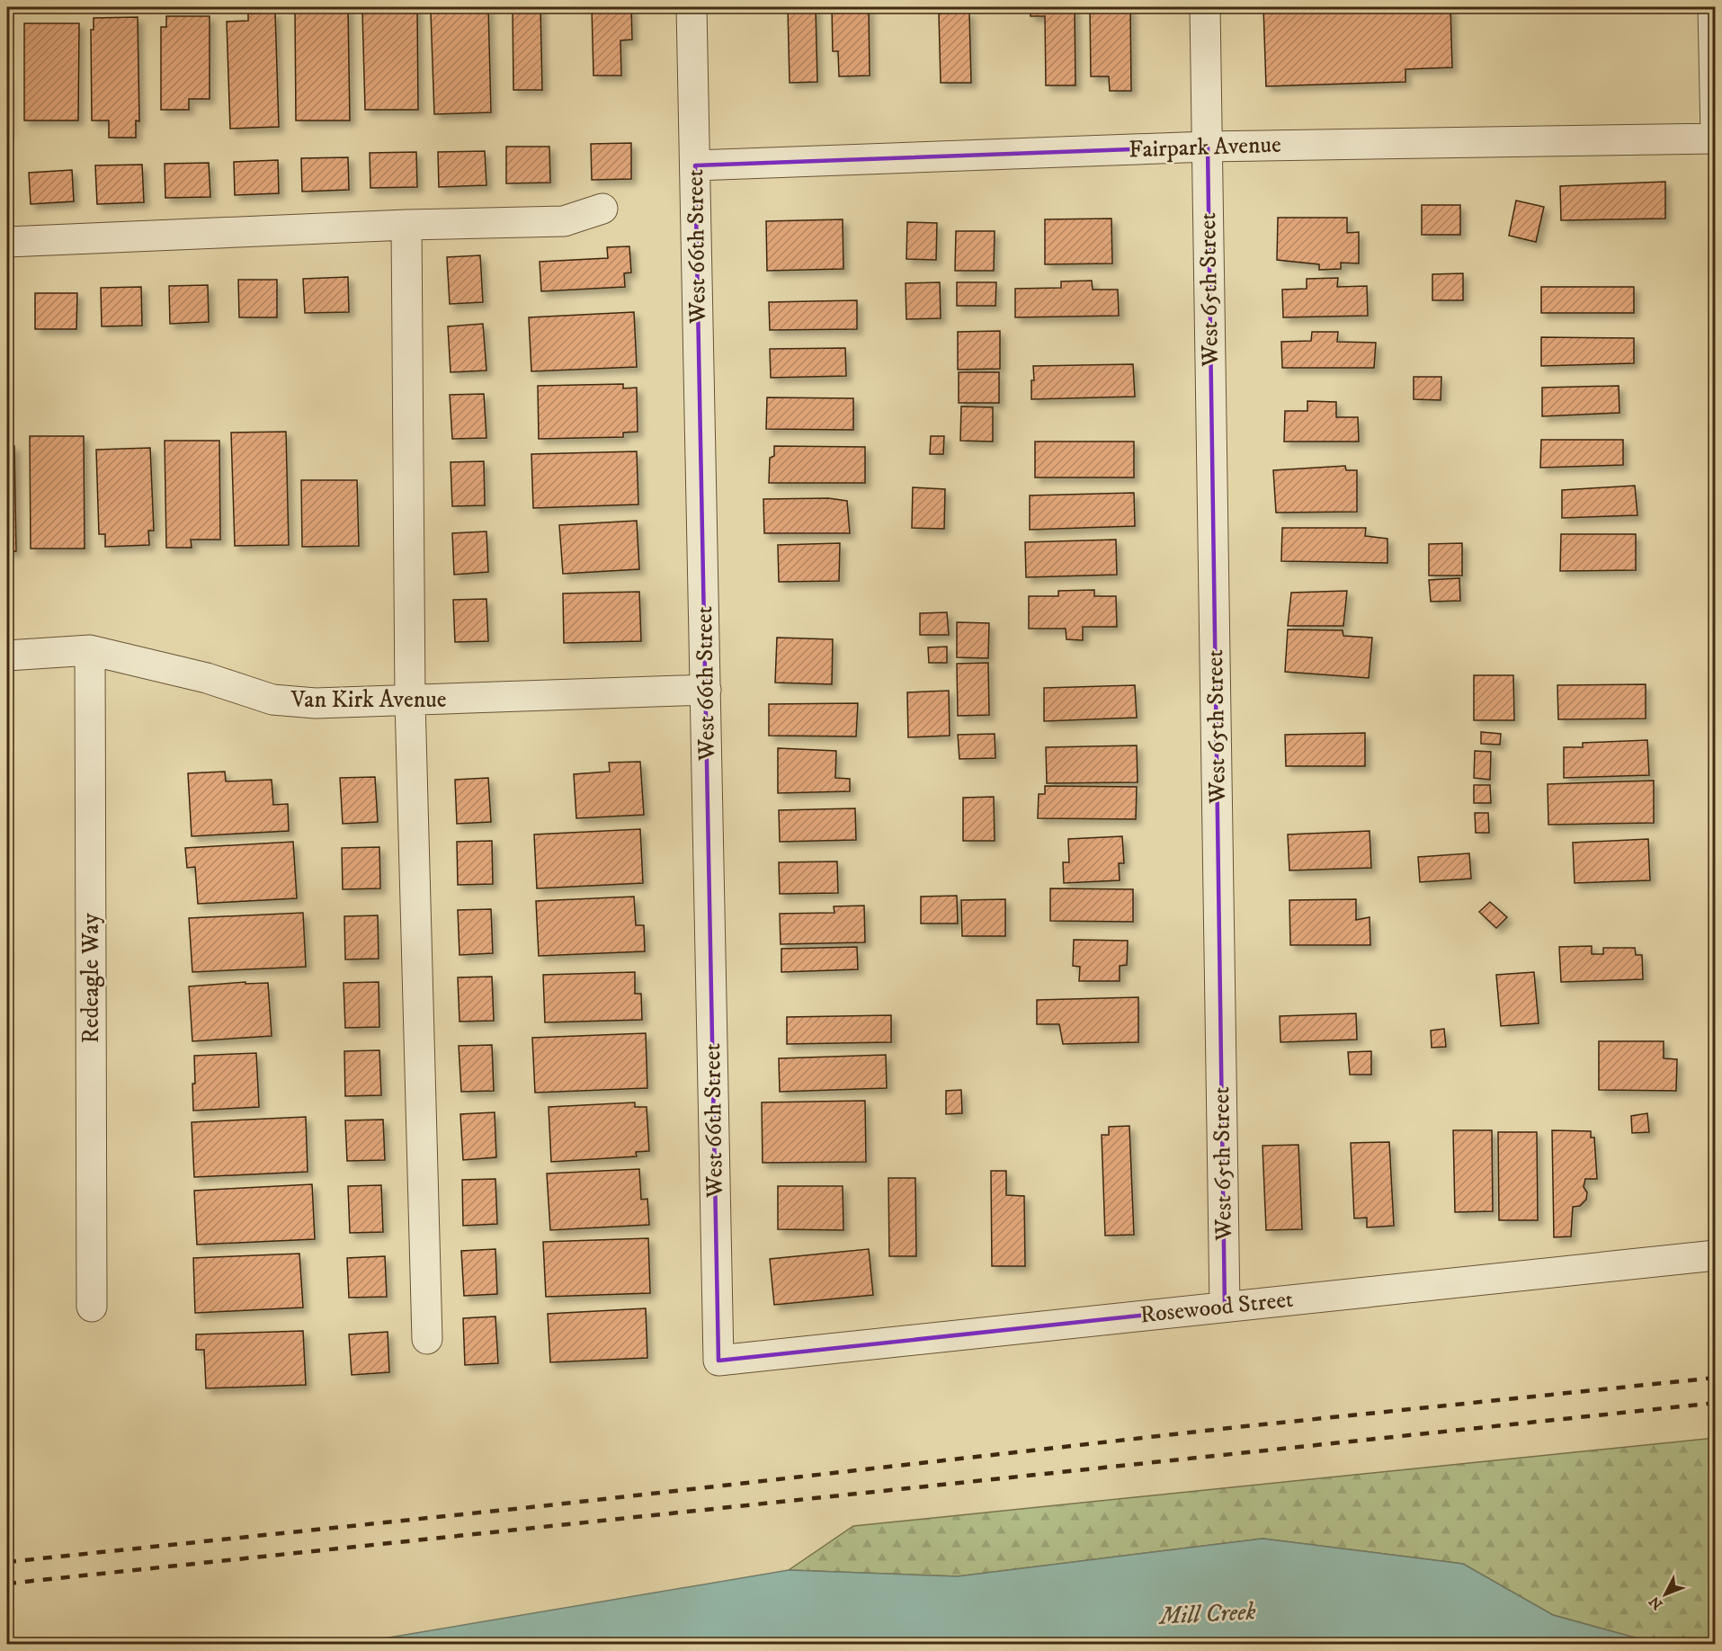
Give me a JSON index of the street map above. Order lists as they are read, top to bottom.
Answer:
{
  "streets": {
    "street": [
      "Fairpark Avenue",
      "West 66th Street",
      "West 65th Street",
      "Van Kirk Avenue",
      "Redeagle Way",
      "Rosewood Street"
    ]
  },
  "crossings": [
    ["Fairpark Avenue", "West 66th Street"],
    ["Fairpark Avenue", "West 65th Street"],
    ["West 66th Street", "Van Kirk Avenue"],
    ["West 66th Street", "Rosewood Street"],
    ["West 65th Street", "Rosewood Street"],
    ["Van Kirk Avenue", "Redeagle Way"]
  ],
  "water": ["Mill Creek"],
  "north": "bottom left"
}
